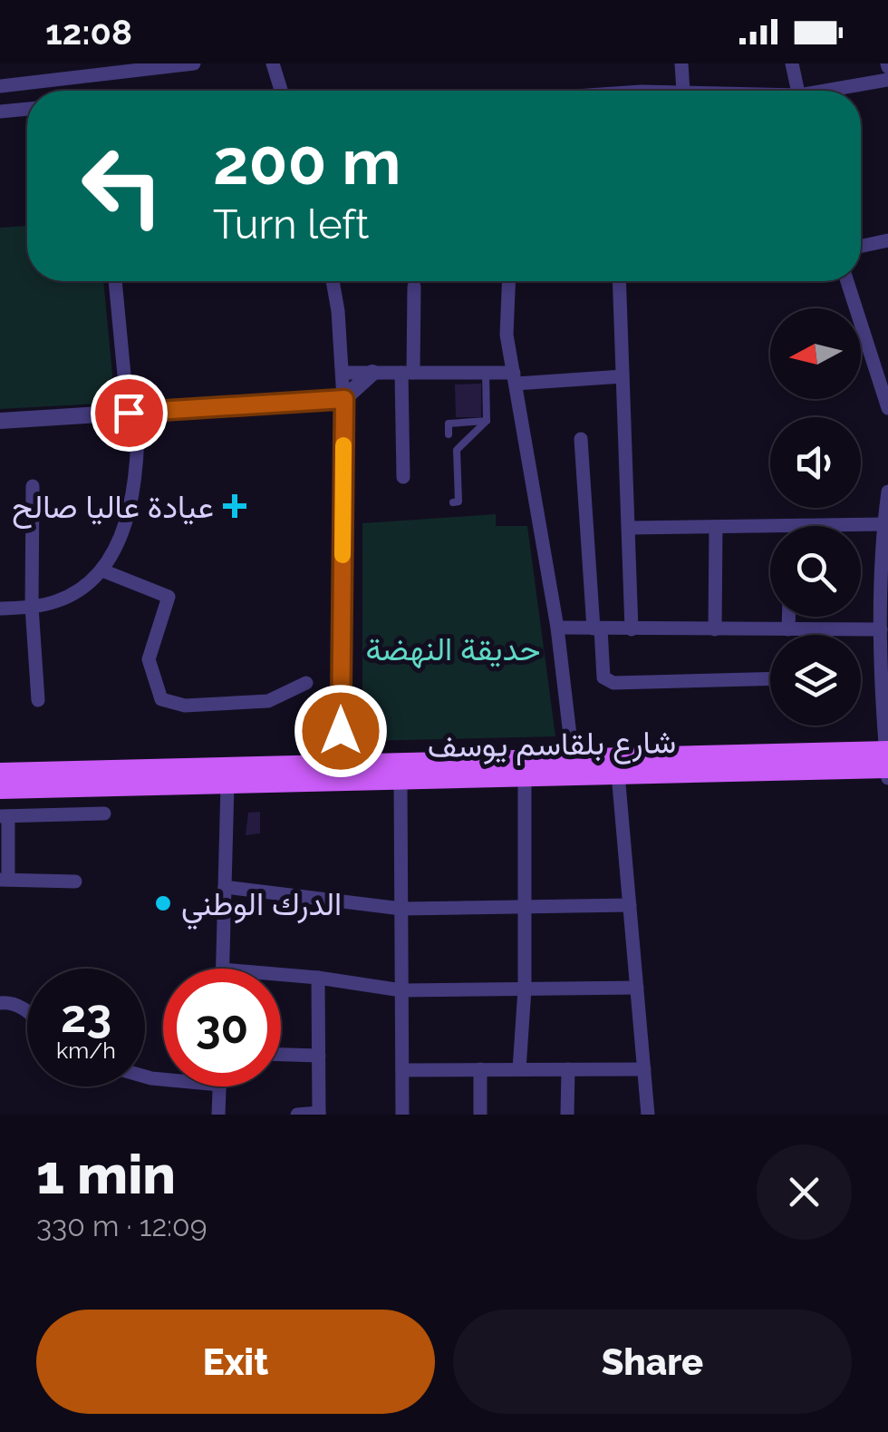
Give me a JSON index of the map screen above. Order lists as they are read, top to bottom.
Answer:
{
  "streets": {
    "main road": ["شارع بلقاسم يوسف"]
  },
  "parks": ["حديقة النهضة"],
  "places": {
    "health": ["عيادة عاليا صالح"],
    "other": ["الدرك الوطني"]
  },
  "north": "left",
  "page": {
    "status": "12:08",
    "turn": ["200 m", "Turn left"],
    "speed": "23 km/h",
    "limit": "30",
    "heading": ["1 min", "330 m · 12:09"],
    "buttons": ["Exit", "Share"]
  }
}
